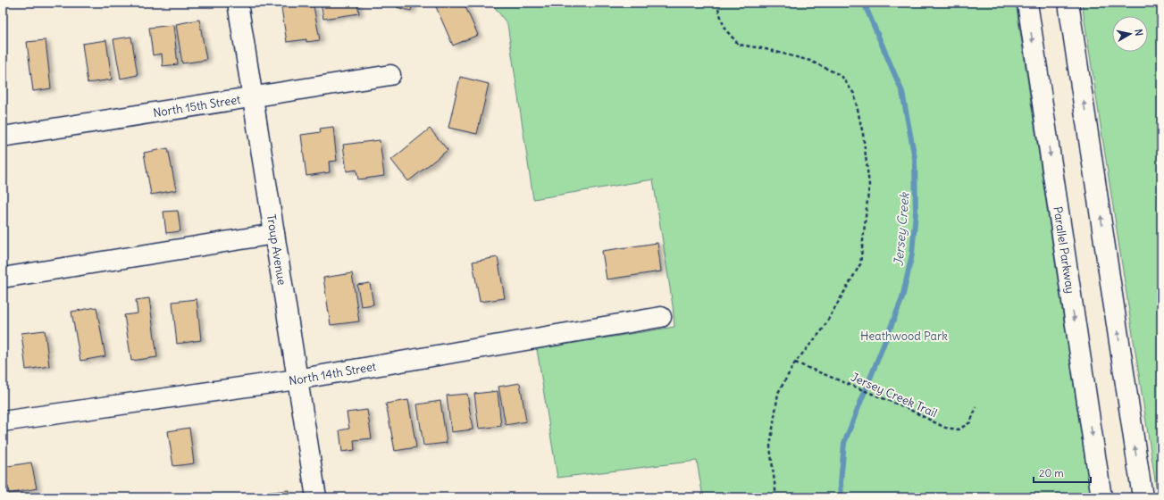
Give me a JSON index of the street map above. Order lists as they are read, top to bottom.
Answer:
{
  "streets": {
    "street": [
      "North 15th Street",
      "Troup Avenue",
      "Parallel Parkway",
      "North 14th Street"
    ],
    "path": ["Jersey Creek Trail"]
  },
  "crossings": [
    ["North 15th Street", "Troup Avenue"],
    ["Troup Avenue", "North 14th Street"]
  ],
  "water": ["Jersey Creek"],
  "parks": ["Heathwood Park"],
  "scale_bar": "20 m",
  "north": "right"
}
